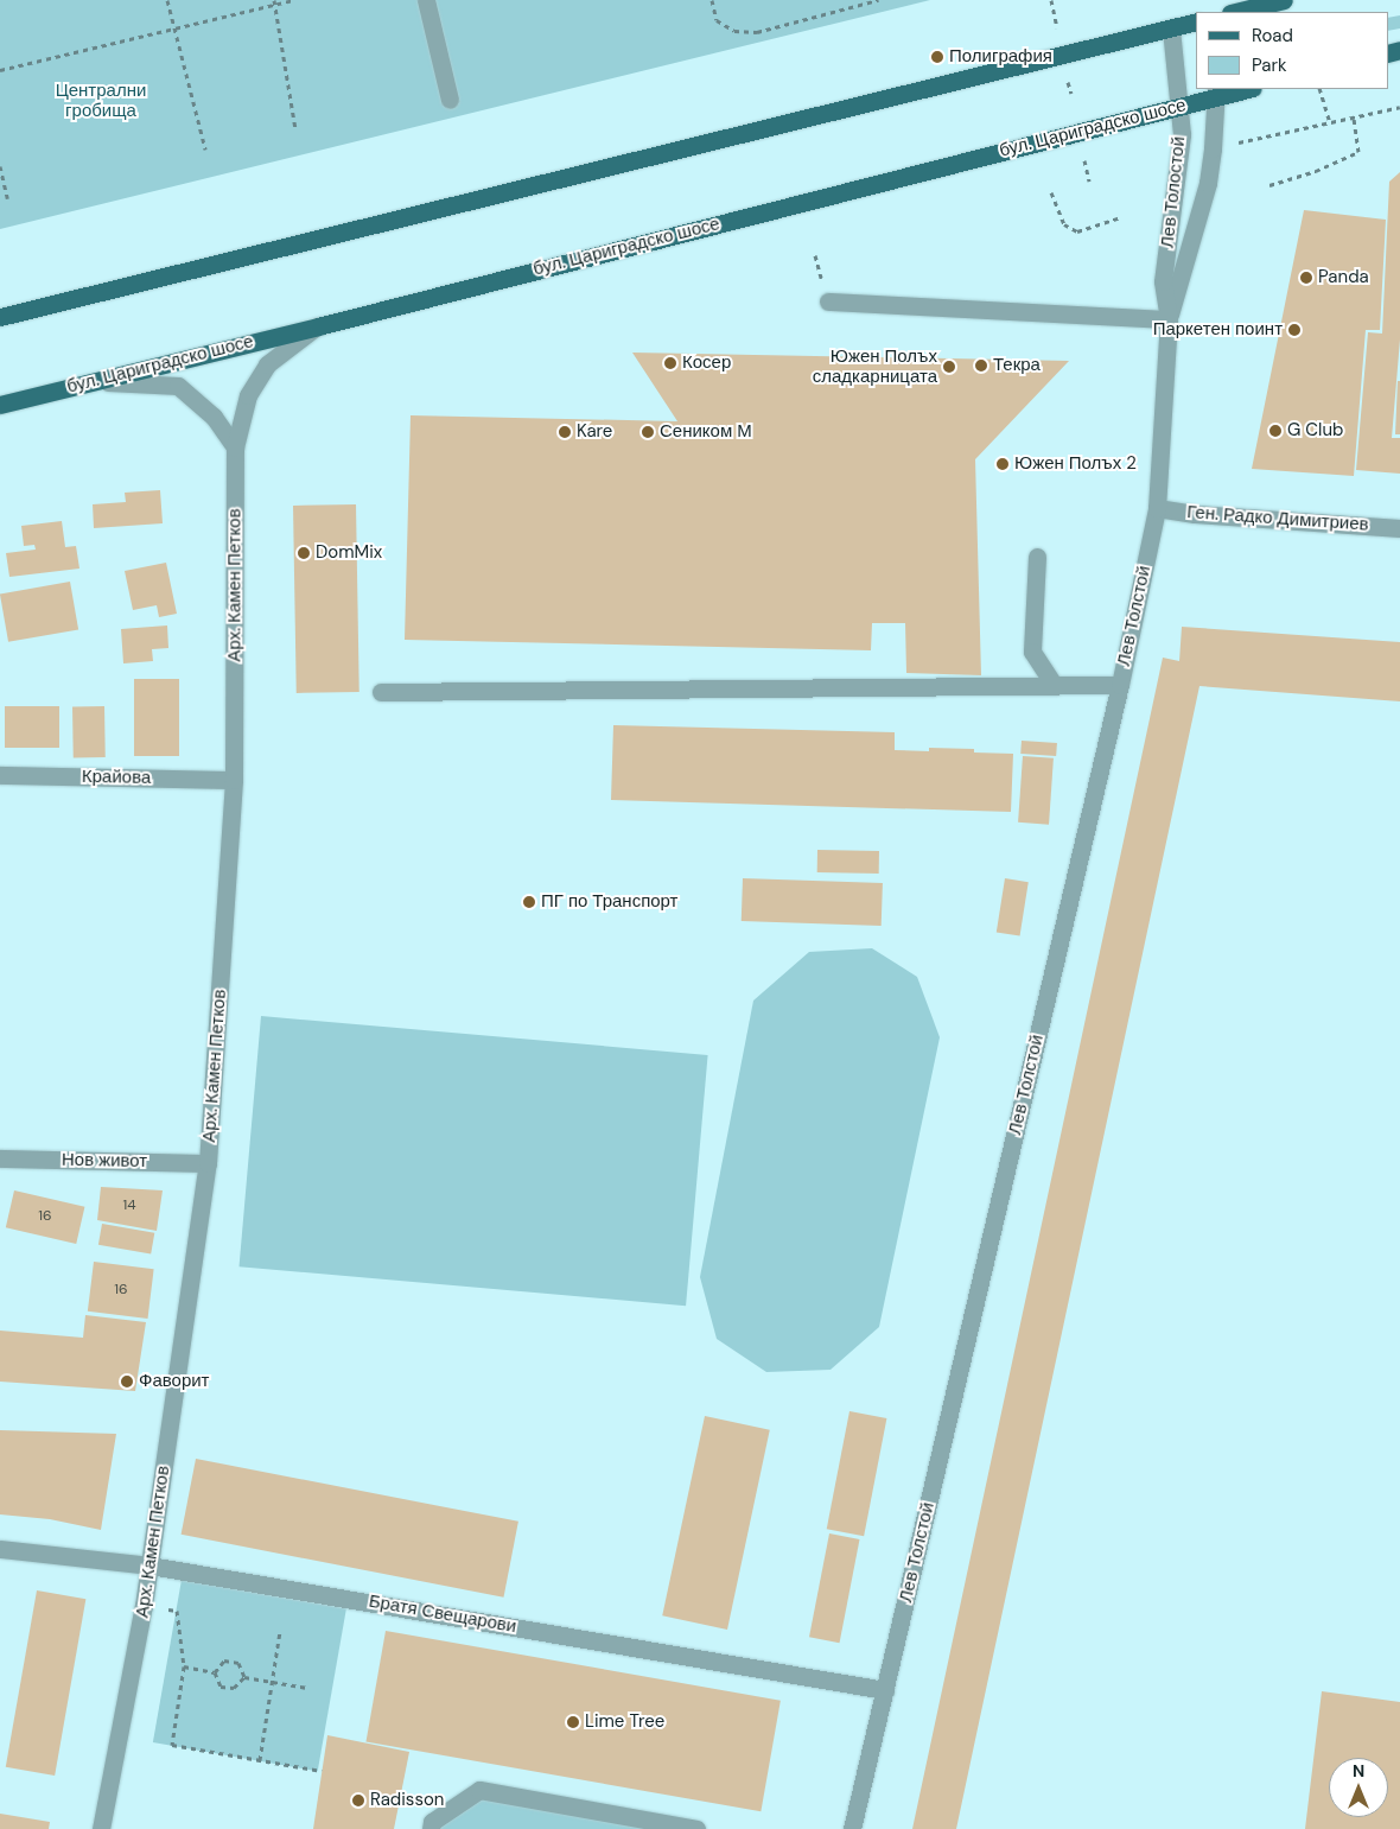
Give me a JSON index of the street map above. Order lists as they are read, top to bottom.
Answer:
{
  "streets": {
    "main road": ["бул. Цариградско шосе"],
    "street": [
      "Лев Толостой",
      "Ген. Радко Димитриев",
      "Арх. Камен Петков",
      "Лев Толстой",
      "Крайова",
      "Нов живот",
      "Братя Свещарови"
    ]
  },
  "crossings": [
    ["бул. Цариградско шосе", "Лев Толостой"],
    ["бул. Цариградско шосе", "Арх. Камен Петков"],
    ["Лев Толостой", "Лев Толстой"],
    ["Ген. Радко Димитриев", "Лев Толстой"],
    ["Арх. Камен Петков", "Крайова"],
    ["Арх. Камен Петков", "Нов живот"],
    ["Арх. Камен Петков", "Братя Свещарови"],
    ["Лев Толстой", "Братя Свещарови"]
  ],
  "parks": ["Централни гробища"],
  "places": [
    "Полиграфия",
    "Panda",
    "Паркетен поинт",
    "Косер",
    "Текра",
    "Южен Полъх сладкарницата",
    "G Club",
    "Kare",
    "Сеником М",
    "Южен Полъх 2",
    "DomMix",
    "ПГ по Транспорт",
    "Фаворит",
    "Lime Tree",
    "Radisson"
  ],
  "house_numbers": ["14", "16", "16"],
  "legend": ["Road", "Park"],
  "north": "top"
}
